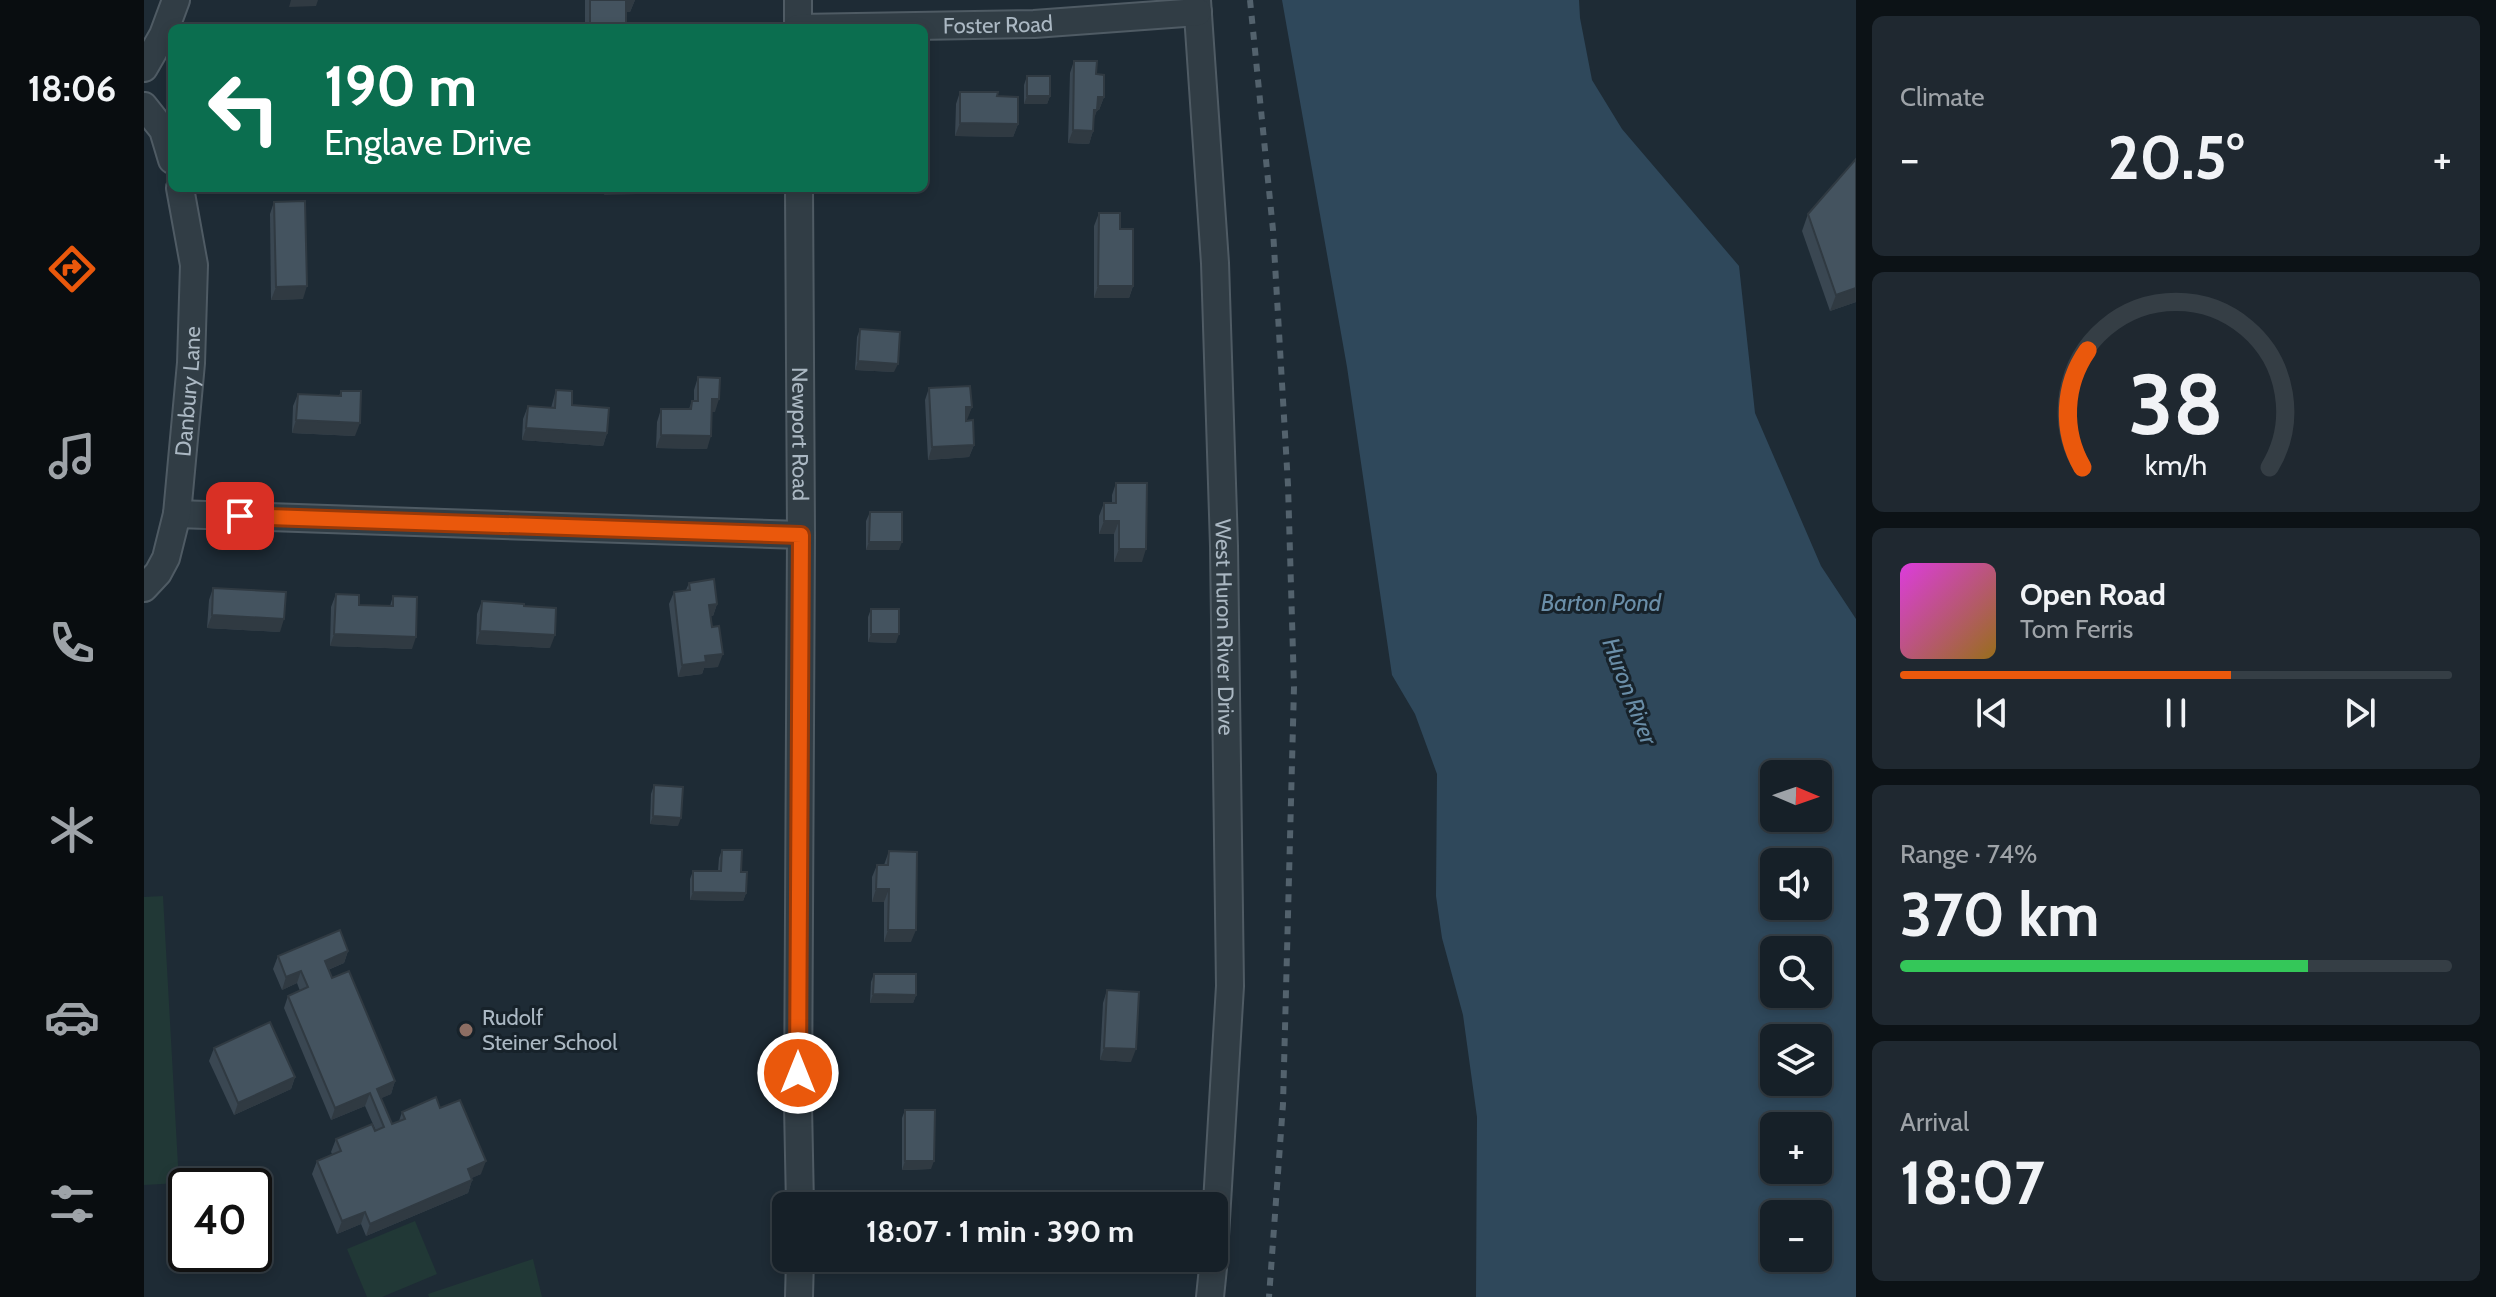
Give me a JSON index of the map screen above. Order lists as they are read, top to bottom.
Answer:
{
  "streets": {
    "street": [
      "Foster Road",
      "Danbury Lane",
      "Newport Road",
      "West Huron River Drive"
    ]
  },
  "crossings": [
    ["Foster Road", "West Huron River Drive"]
  ],
  "water": ["Barton Pond", "Huron River"],
  "places": ["Rudolf Steiner School"],
  "north": "right",
  "page": {
    "tabs": "18:06",
    "tile": [
      "Climate",
      ["Range · 74%", "370 km"],
      ["Arrival", "18:07"]
    ],
    "turn": ["190 m", "Englave Drive"],
    "heat": ["−", "20.5°", "+"],
    "song": ["Open Road", "Tom Ferris"],
    "map_buttons": ["+", "−"],
    "limit": "40",
    "trip": "18:07 · 1 min · 390 m",
    "gauge": ["38", "km/h"]
  }
}
